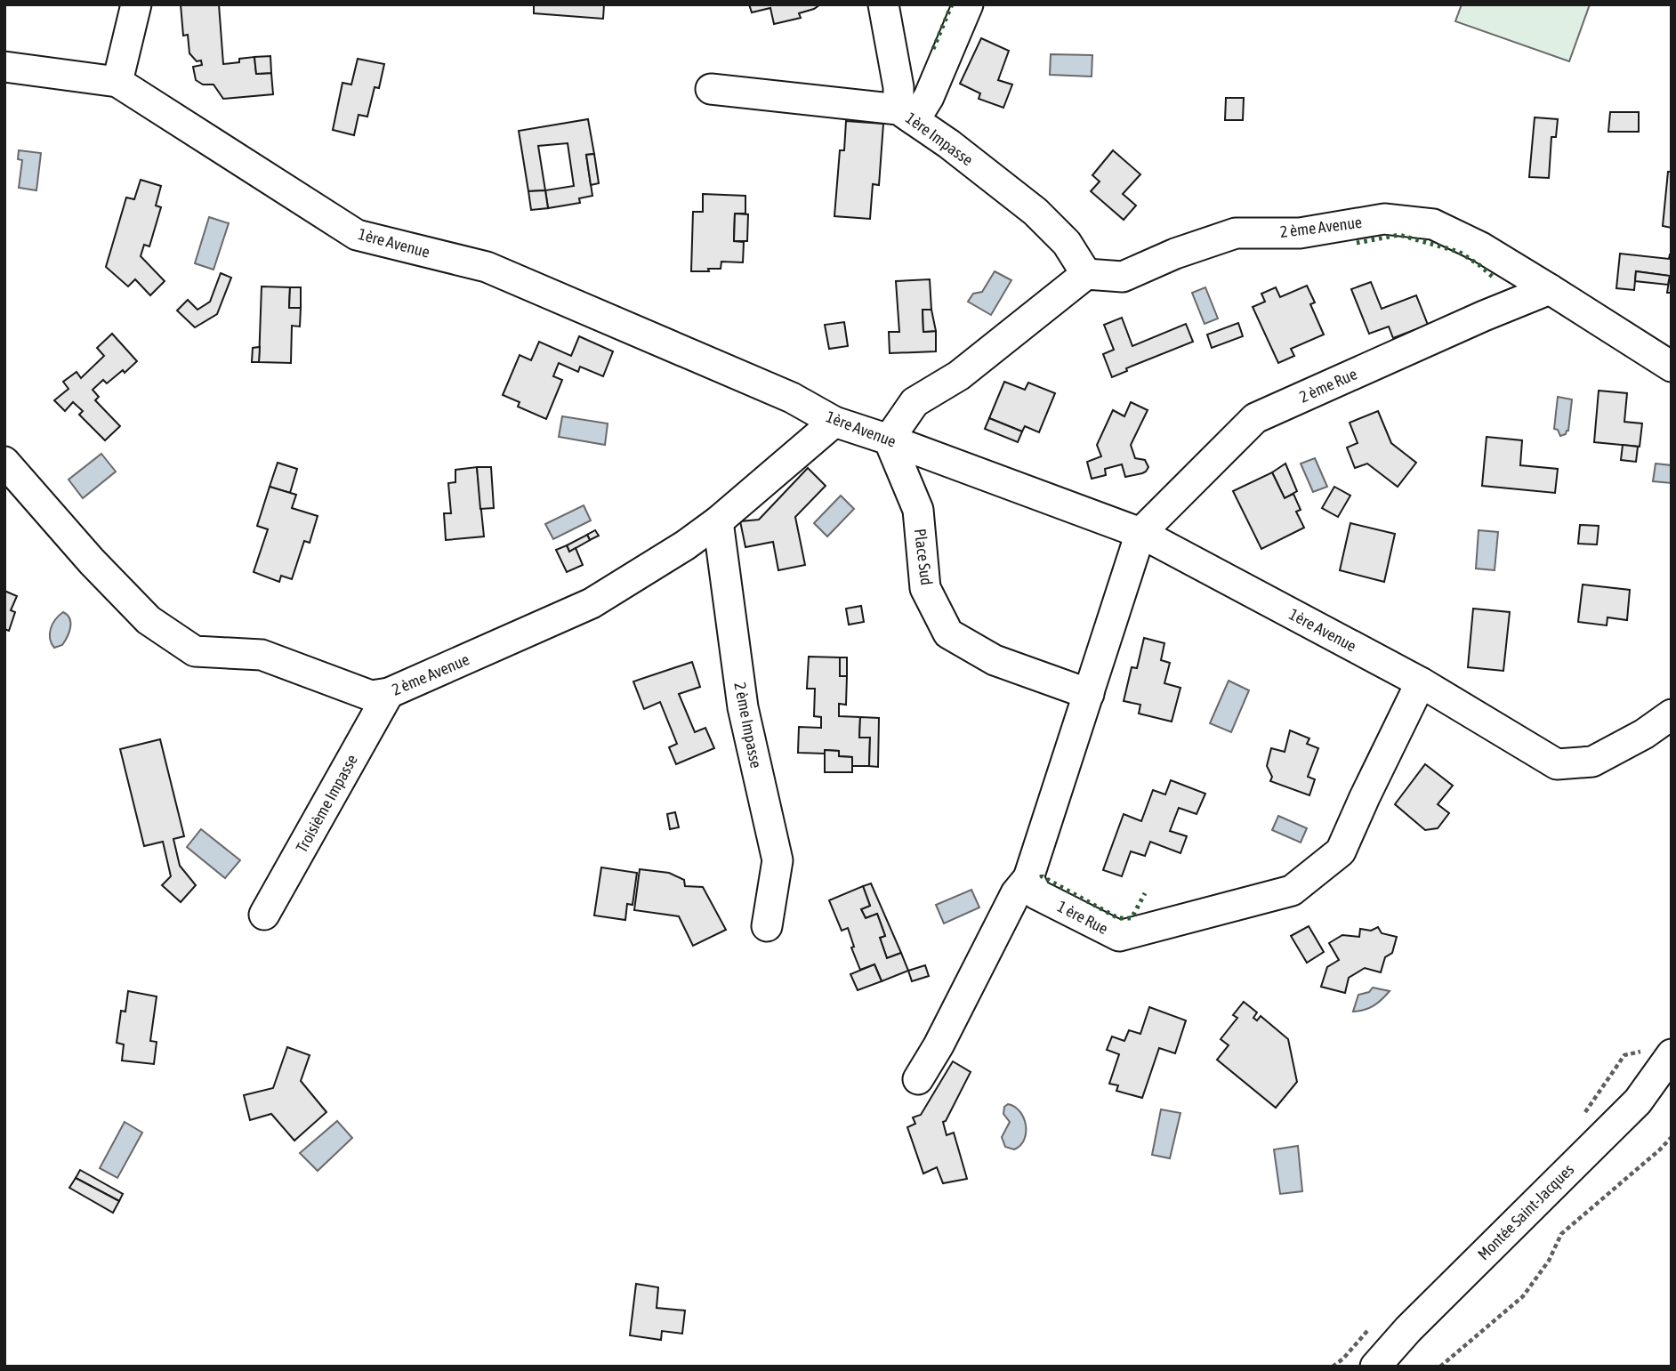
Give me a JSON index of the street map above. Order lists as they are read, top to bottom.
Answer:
{
  "streets": {
    "street": [
      "1ère Impasse",
      "2 ème Avenue",
      "1ère Avenue",
      "2 ème Rue",
      "Place Sud",
      "2 ème Impasse",
      "Troisième Impasse",
      "1 ère Rue",
      "Montée Saint-Jacques"
    ]
  },
  "crossings": [
    ["1ère Impasse", "2 ème Avenue"],
    ["2 ème Avenue", "1ère Avenue"],
    ["2 ème Avenue", "2 ème Rue"],
    ["2 ème Avenue", "2 ème Impasse"],
    ["2 ème Avenue", "Troisième Impasse"],
    ["1ère Avenue", "2 ème Rue"],
    ["1ère Avenue", "Place Sud"],
    ["1ère Avenue", "1 ère Rue"]
  ]
}
